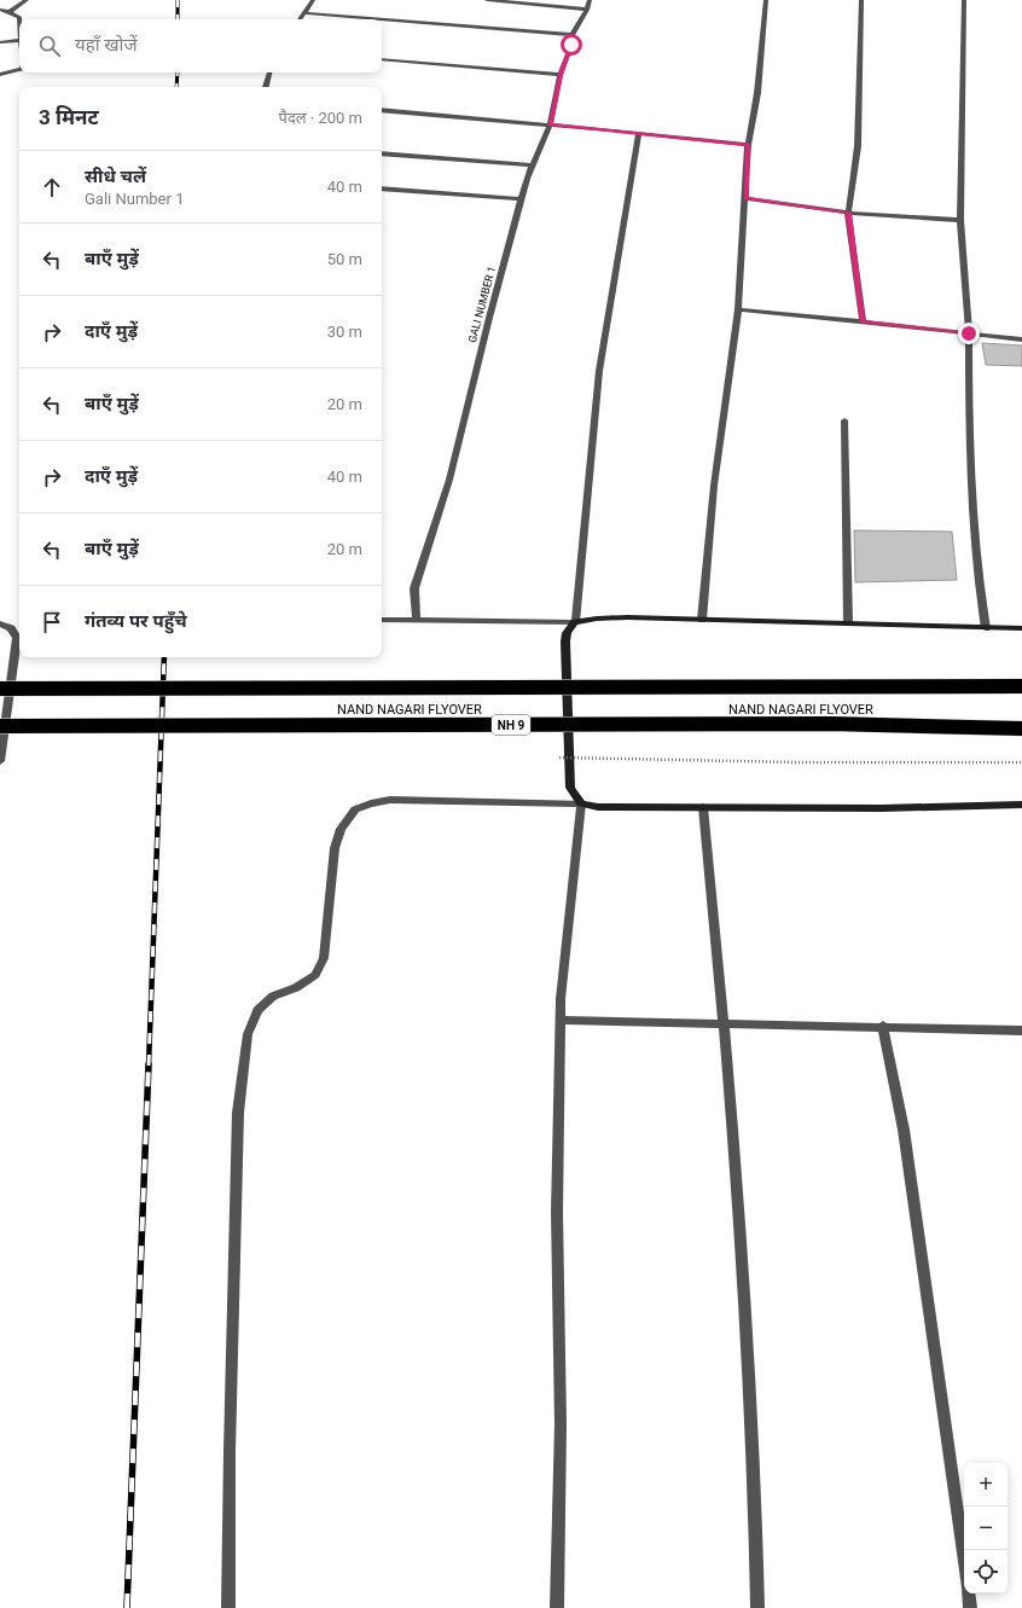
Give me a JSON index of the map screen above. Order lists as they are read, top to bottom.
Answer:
{
  "streets": {
    "highway": ["NAND NAGARI FLYOVER", "NH 9"],
    "street": ["GALI NUMBER 1"]
  },
  "page": {
    "search": "यहाँ खोजें",
    "heading": ["3 मिनट", "पैदल · 200 m"],
    "list": [
      ["सीधे चलें", "Gali Number 1", "40 m"],
      ["बाएँ मुड़ें", "50 m"],
      ["दाएँ मुड़ें", "30 m"],
      ["बाएँ मुड़ें", "20 m"],
      ["दाएँ मुड़ें", "40 m"],
      ["बाएँ मुड़ें", "20 m"],
      "गंतव्य पर पहुँचे"
    ],
    "map_buttons": ["+", "−"]
  }
}
